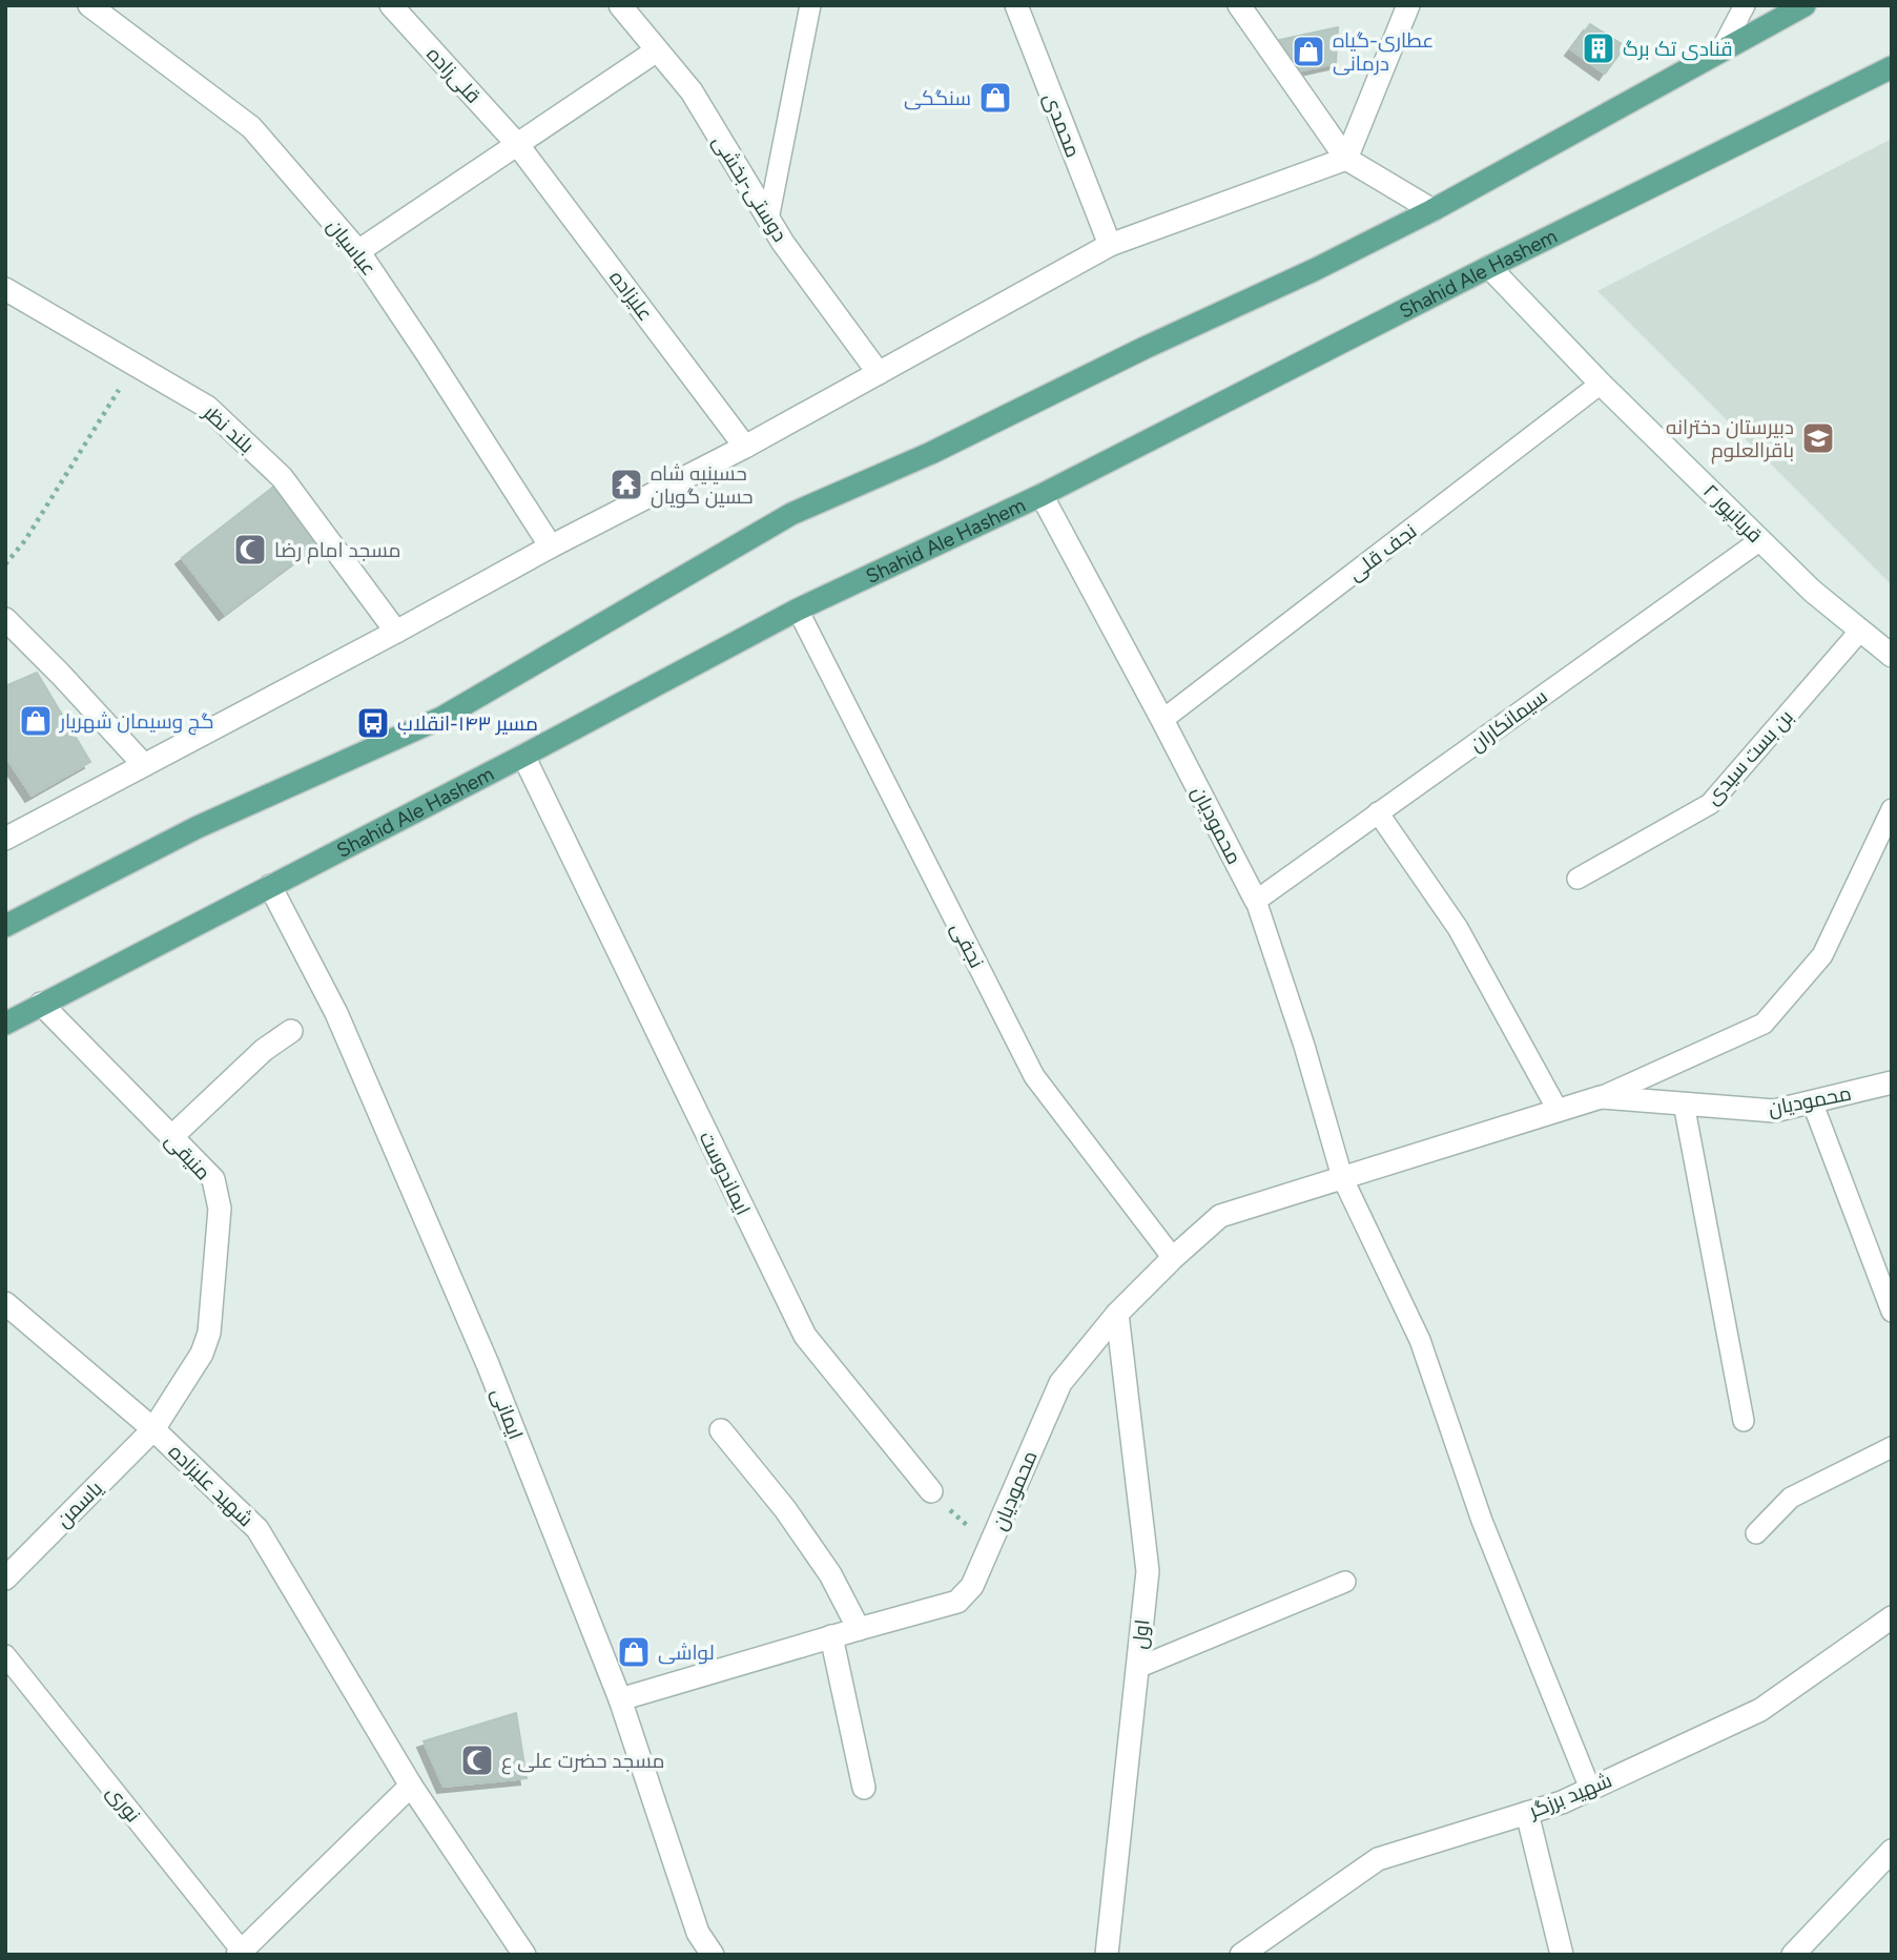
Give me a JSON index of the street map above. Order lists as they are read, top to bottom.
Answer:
{
  "streets": {
    "main road": ["Shahid Ale Hashem"],
    "street": [
      "قلی‌زاده",
      "محمدی",
      "دوستی-بخشی",
      "عباسیان",
      "علیزاده",
      "بلند نظر",
      "قربانپور ۲",
      "محمودیان",
      "منیقی",
      "ایماندوست",
      "ایمانی",
      "شهید علیزاده",
      "یاسمن",
      "اول",
      "شهید برزگر"
    ],
    "lane": [
      "نجف قلی",
      "سیمانکاران",
      "بن بست سیدی",
      "نجفی",
      "نوری"
    ]
  },
  "crossings": [
    ["قلی‌زاده", "علیزاده"],
    ["Shahid Ale Hashem", "قربانپور ۲"],
    ["Shahid Ale Hashem", "محمودیان"],
    ["Shahid Ale Hashem", "نجفی"],
    ["Shahid Ale Hashem", "منیقی"],
    ["Shahid Ale Hashem", "ایماندوست"],
    ["Shahid Ale Hashem", "ایمانی"],
    ["قربانپور ۲", "نجف قلی"],
    ["قربانپور ۲", "سیمانکاران"],
    ["قربانپور ۲", "بن بست سیدی"],
    ["نجف قلی", "محمودیان"],
    ["سیمانکاران", "محمودیان"],
    ["محمودیان", "نجفی"],
    ["محمودیان", "ایمانی"],
    ["محمودیان", "اول"],
    ["محمودیان", "شهید برزگر"],
    ["منیقی", "شهید علیزاده"],
    ["منیقی", "یاسمن"],
    ["شهید علیزاده", "یاسمن"]
  ],
  "places": {
    "building": ["قنادی تک برگ"],
    "shop": [
      "عطاری-گیاه درمانی",
      "سنگکی",
      "گچ وسیمان شهریار",
      "لواشی"
    ],
    "school or university": ["دبیرستان دخترانه باقرالعلوم"],
    "temple": ["حسینیه شاه حسین گویان"],
    "mosque": ["مسجد امام رضا", "مسجد حضرت علی ع"],
    "bus stop": ["مسیر ۱۴۳-انقلاب"]
  }
}
